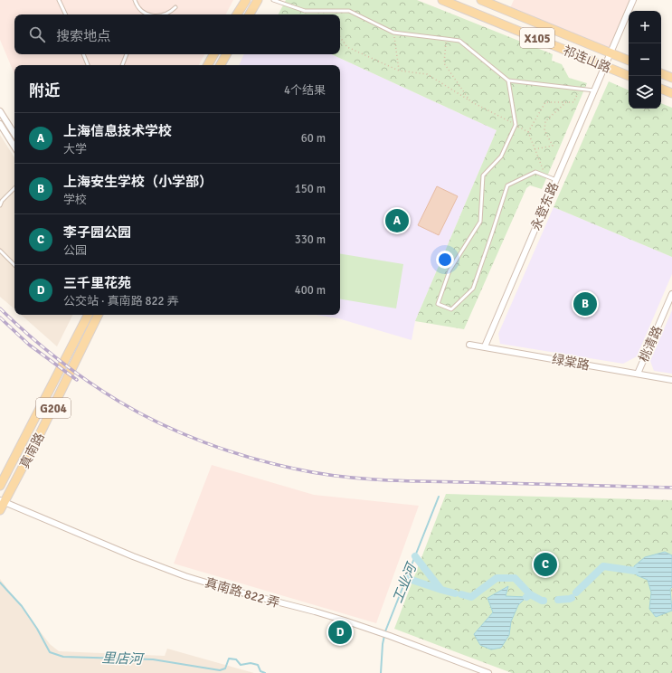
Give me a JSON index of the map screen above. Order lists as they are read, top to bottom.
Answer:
{
  "streets": {
    "main road": [
      "X105",
      "祁连山路",
      "G204",
      "真南路"
    ],
    "street": [
      "永登东路",
      "桃清路",
      "绿棠路",
      "真南路 822 弄"
    ]
  },
  "crossings": [
    ["祁连山路", "永登东路"],
    ["永登东路", "绿棠路"],
    ["桃清路", "绿棠路"],
    ["真南路", "真南路 822 弄"]
  ],
  "water": ["工业河", "里店河"],
  "page": {
    "map_buttons": ["+", "−"],
    "search": "搜索地点",
    "heading": ["附近", "4个结果"],
    "list": [
      {
        "mark": "A",
        "name": "上海信息技术学校",
        "note": "大学",
        "value": "60 m"
      },
      {
        "mark": "B",
        "name": "上海安生学校（小学部）",
        "note": "学校",
        "value": "150 m"
      },
      {
        "mark": "C",
        "name": "李子园公园",
        "note": "公园",
        "value": "330 m"
      },
      {
        "mark": "D",
        "name": "三千里花苑",
        "note": "公交站 · 真南路 822 弄",
        "value": "400 m"
      }
    ],
    "pins": [
      "A",
      "B",
      "C",
      "D"
    ]
  }
}
